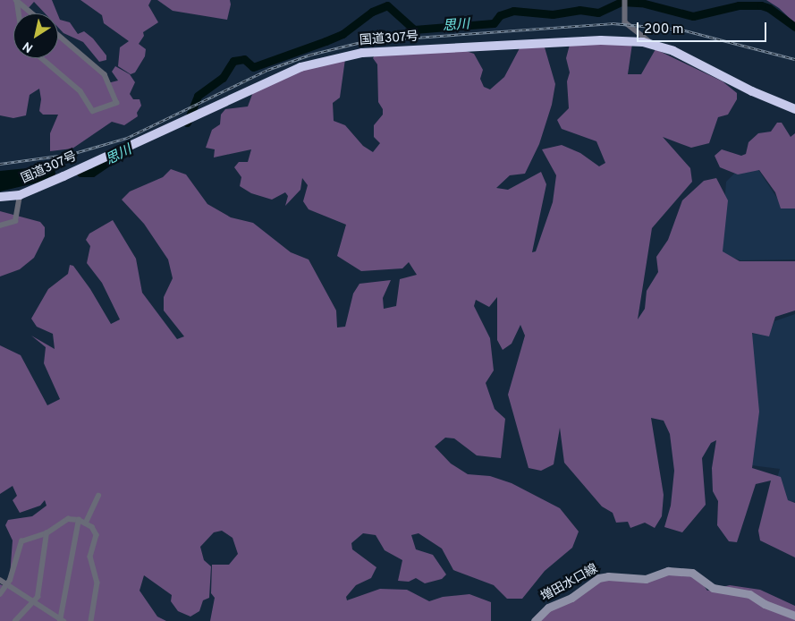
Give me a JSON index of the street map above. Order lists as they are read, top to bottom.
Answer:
{
  "streets": {
    "highway": ["国道307号"],
    "main road": ["増田水口線"]
  },
  "water": ["思川"],
  "scale_bar": "200 m",
  "north": "bottom left"
}
